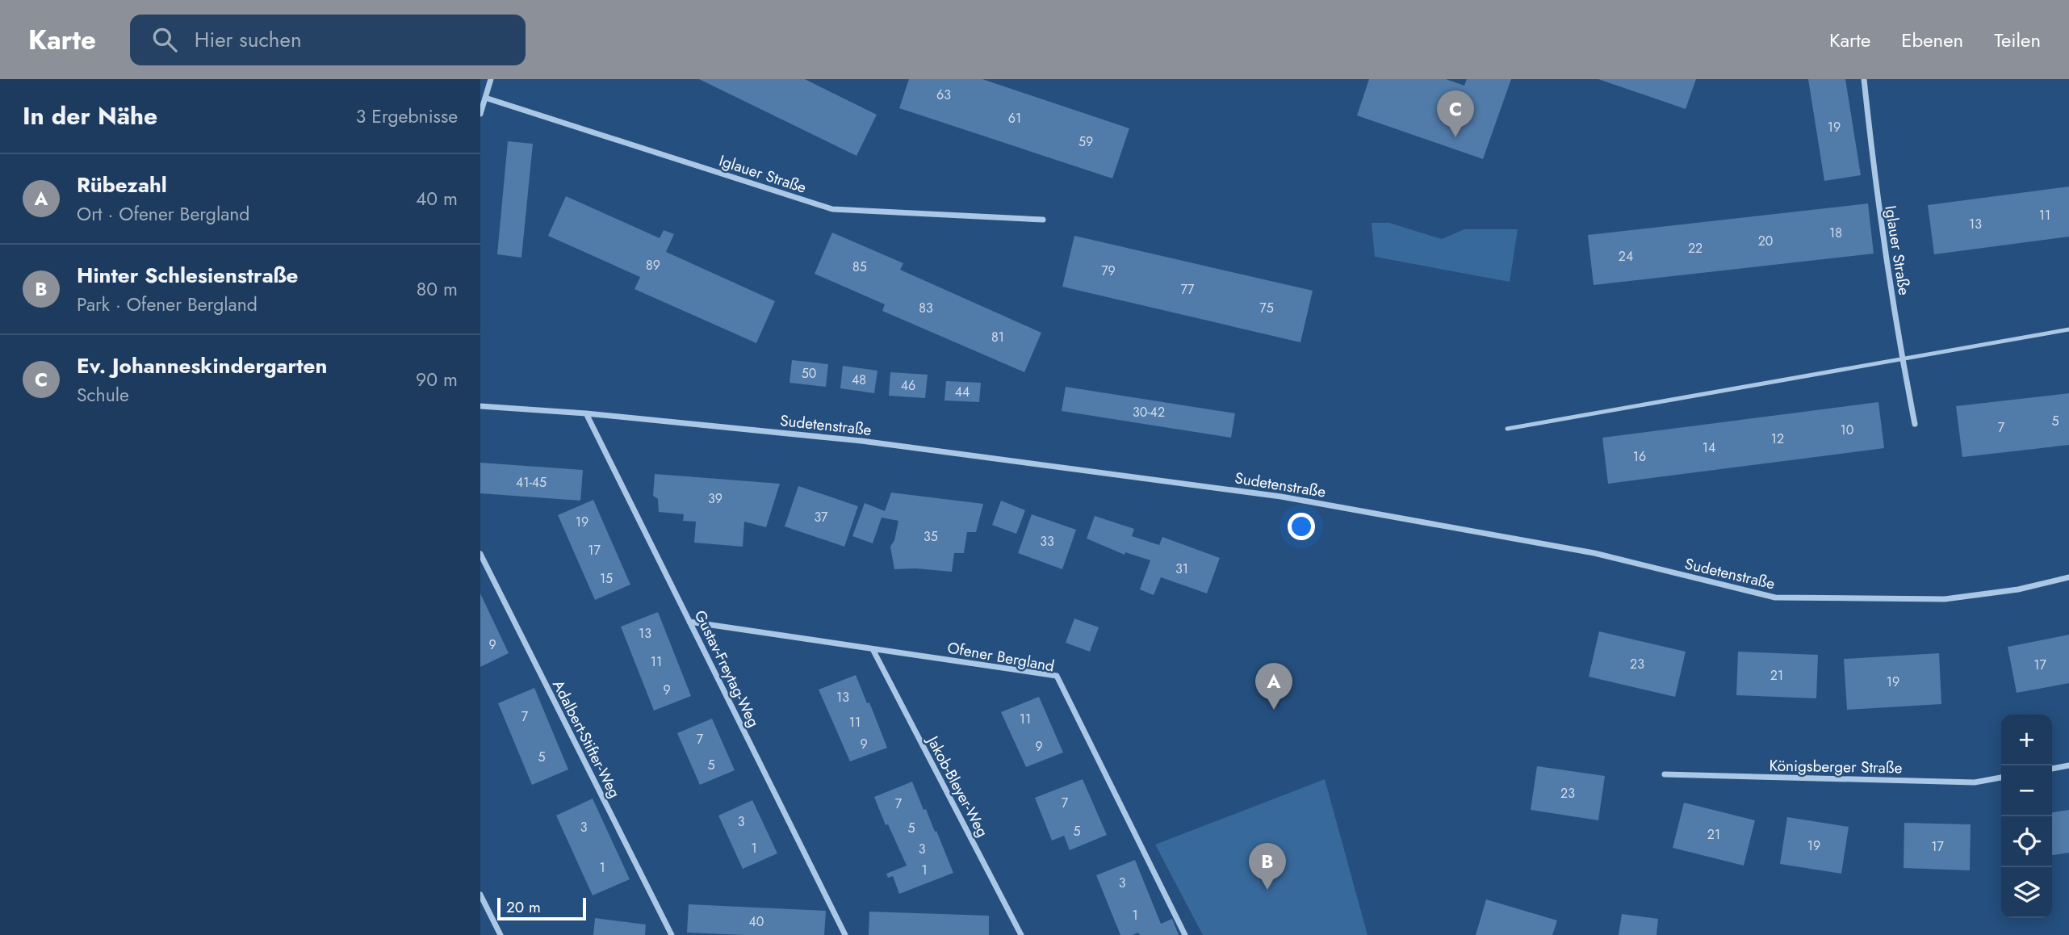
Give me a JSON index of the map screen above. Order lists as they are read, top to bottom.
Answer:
{
  "streets": {
    "street": [
      "Iglauer Straße",
      "Sudetenstraße",
      "Ofener Bergland",
      "Gustav-Freytag-Weg",
      "Adalbert-Stifter-Weg",
      "Königsberger Straße",
      "Jakob-Bleyer-Weg"
    ]
  },
  "crossings": [
    ["Sudetenstraße", "Gustav-Freytag-Weg"],
    ["Ofener Bergland", "Gustav-Freytag-Weg"],
    ["Ofener Bergland", "Jakob-Bleyer-Weg"]
  ],
  "house_numbers": [
    "63",
    "61",
    "19",
    "59",
    "11",
    "13",
    "18",
    "20",
    "22",
    "24",
    "89",
    "85",
    "79",
    "77",
    "83",
    "75",
    "81",
    "50",
    "48",
    "46",
    "44",
    "30-42",
    "5",
    "7",
    "10",
    "12",
    "14",
    "16",
    "41-45",
    "39",
    "37",
    "19",
    "35",
    "33",
    "17",
    "31",
    "15",
    "13",
    "9",
    "11",
    "23",
    "17",
    "21",
    "19",
    "9",
    "13",
    "7",
    "11",
    "11",
    "7",
    "9",
    "9",
    "5",
    "5",
    "23",
    "7",
    "7",
    "3",
    "3",
    "5",
    "5",
    "21",
    "19",
    "17",
    "1",
    "3",
    "1",
    "1",
    "3",
    "1",
    "40"
  ],
  "scale_bar": "20 m",
  "page": {
    "header": "Karte",
    "search": "Hier suchen",
    "nav": ["Karte", "Ebenen", "Teilen"],
    "heading": ["In der Nähe", "3 Ergebnisse"],
    "pins": ["C", "A", "B"],
    "list": [
      {
        "mark": "A",
        "name": "Rübezahl",
        "note": "Ort · Ofener Bergland",
        "value": "40 m"
      },
      {
        "mark": "B",
        "name": "Hinter Schlesienstraße",
        "note": "Park · Ofener Bergland",
        "value": "80 m"
      },
      {
        "mark": "C",
        "name": "Ev. Johanneskindergarten",
        "note": "Schule",
        "value": "90 m"
      }
    ],
    "map_buttons": ["+", "−"],
    "scale": "20 m"
  }
}
